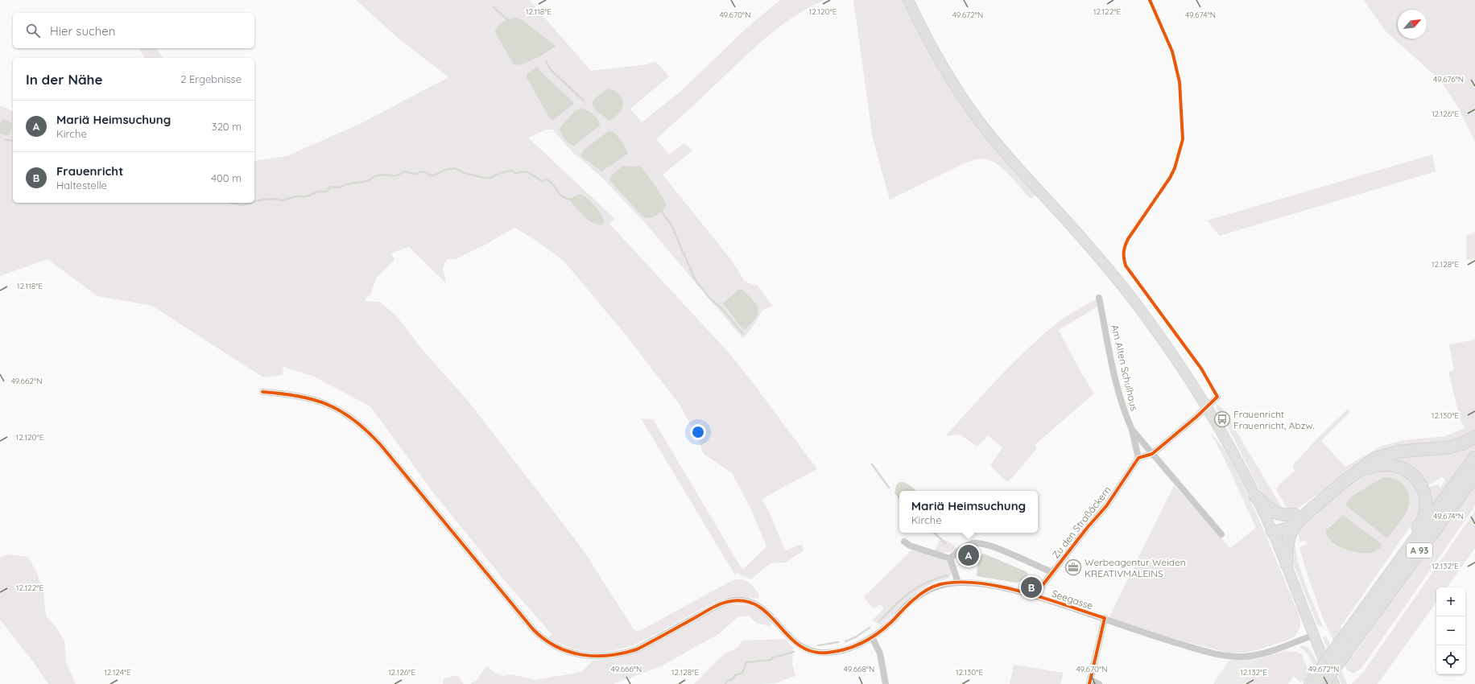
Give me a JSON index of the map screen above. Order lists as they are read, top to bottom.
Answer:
{
  "streets": {
    "highway": ["A 93"],
    "street": ["Am Alten Schulhaus", "Zu den Straßäckern", "Seegasse"]
  },
  "crossings": [
    ["Zu den Straßäckern", "Seegasse"]
  ],
  "places": {
    "bus stop": ["Frauenricht Frauenricht, Abzw."],
    "office": ["Werbeagentur Weiden KREATIVMALEINS"]
  },
  "north": "top right",
  "page": {
    "search": "Hier suchen",
    "heading": ["In der Nähe", "2 Ergebnisse"],
    "list": [
      {
        "mark": "A",
        "name": "Mariä Heimsuchung",
        "note": "Kirche",
        "value": "320 m"
      },
      {
        "mark": "B",
        "name": "Frauenricht",
        "note": "Haltestelle",
        "value": "400 m"
      }
    ],
    "popup": ["Mariä Heimsuchung", "Kirche"],
    "pins": ["A", "B"],
    "map_buttons": ["+", "−"]
  },
  "coordinates": [
    "12.118°E",
    "12.120°E",
    "12.122°E",
    "49.670°N",
    "49.672°N",
    "49.674°N",
    "49.676°N",
    "12.126°E",
    "12.128°E",
    "49.662°N",
    "12.130°E",
    "12.132°E",
    "49.666°N",
    "49.668°N",
    "12.124°E"
  ]
}
